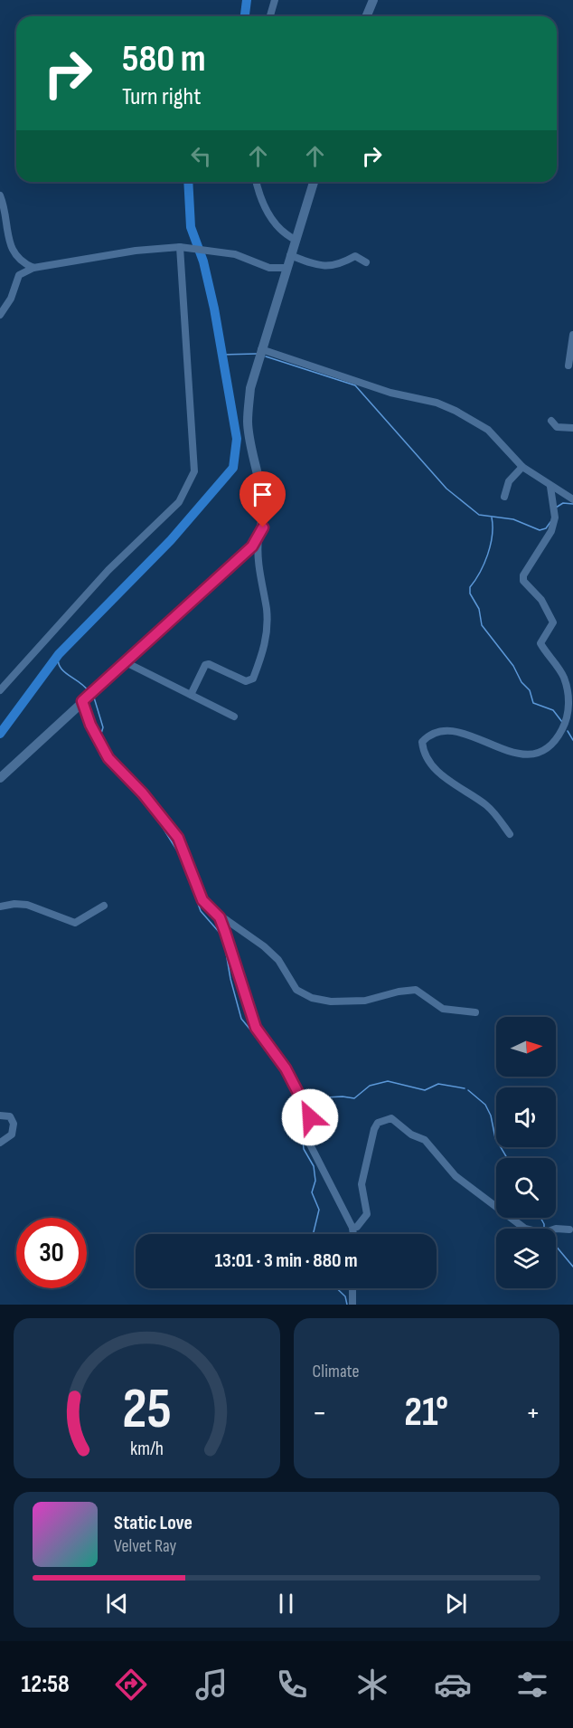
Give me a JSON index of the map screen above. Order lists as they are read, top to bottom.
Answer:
{
  "north": "right",
  "page": {
    "turn": ["580 m", "Turn right"],
    "limit": "30",
    "trip": "13:01 · 3 min · 880 m",
    "tile": "Climate",
    "heat": ["−", "21°", "+"],
    "song": ["Static Love", "Velvet Ray"],
    "tabs": "12:58",
    "gauge": ["25", "km/h"]
  }
}
